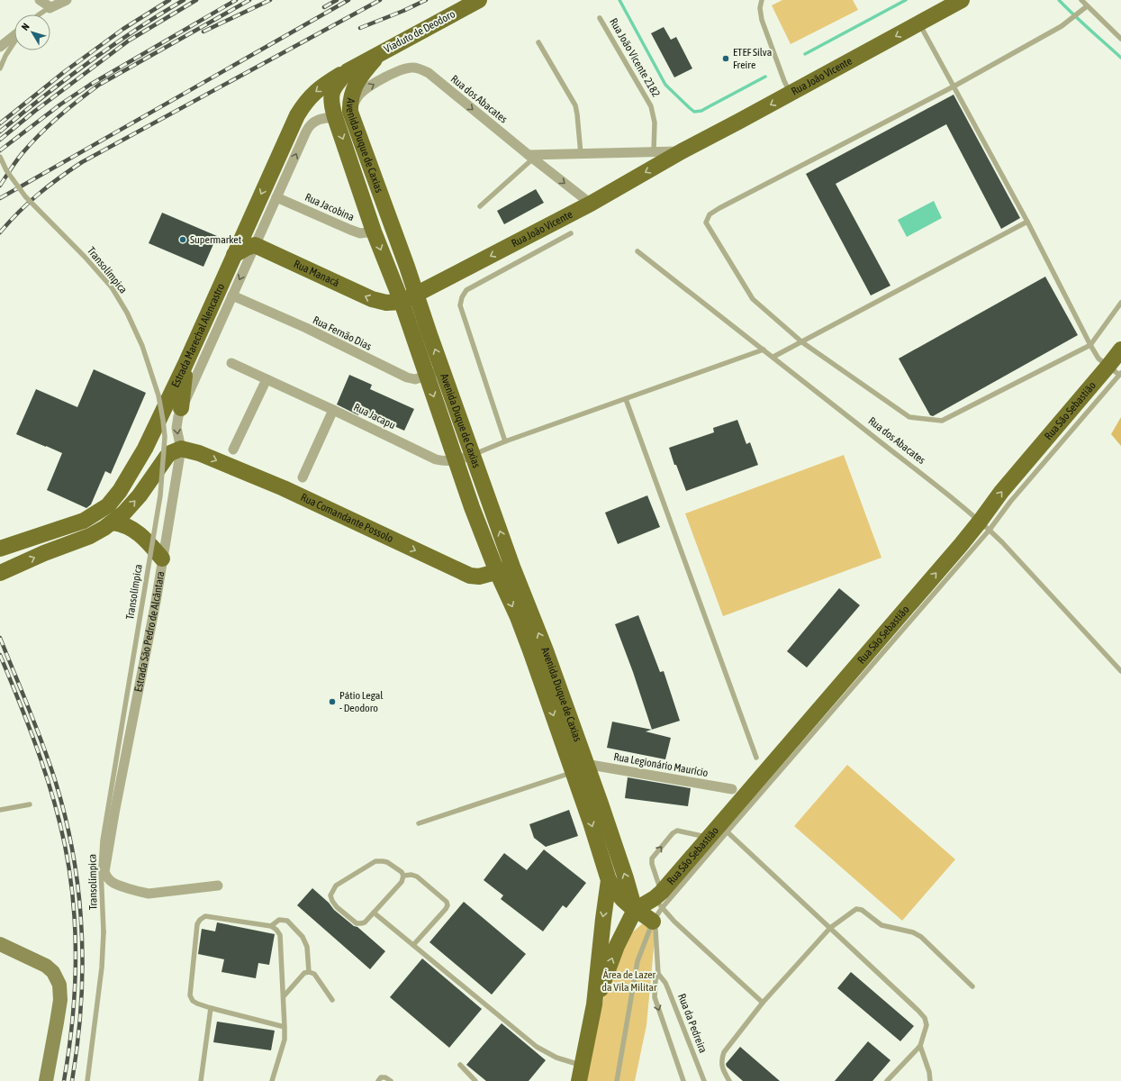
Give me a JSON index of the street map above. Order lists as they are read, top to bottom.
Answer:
{
  "streets": {
    "main road": [
      "Viaduto de Deodoro",
      "Rua João Vicente",
      "Avenida Duque de Caxias",
      "Rua Manacá",
      "Estrada Marechal Alencastro",
      "Rua São Sebastião",
      "Rua Comandante Possolo"
    ],
    "street": [
      "Rua dos Abacates",
      "Rua Jacobina",
      "Rua Fernão Dias",
      "Rua Jacapu",
      "Estrada São Pedro de Alcântara",
      "Rua Legionário Maurício"
    ],
    "lane": ["Rua João Vicente 2182", "Transolímpica", "Rua da Pedreira"]
  },
  "crossings": [
    ["Viaduto de Deodoro", "Avenida Duque de Caxias"],
    ["Rua João Vicente 2182", "Rua João Vicente"],
    ["Rua João Vicente", "Rua dos Abacates"],
    ["Rua João Vicente", "Avenida Duque de Caxias"],
    ["Rua João Vicente", "Rua Manacá"],
    ["Rua dos Abacates", "Avenida Duque de Caxias"],
    ["Rua dos Abacates", "Rua São Sebastião"],
    ["Avenida Duque de Caxias", "Rua Jacobina"],
    ["Avenida Duque de Caxias", "Rua Manacá"],
    ["Avenida Duque de Caxias", "Rua Fernão Dias"],
    ["Avenida Duque de Caxias", "Estrada Marechal Alencastro"],
    ["Avenida Duque de Caxias", "Rua São Sebastião"],
    ["Avenida Duque de Caxias", "Rua Jacapu"],
    ["Avenida Duque de Caxias", "Rua Comandante Possolo"],
    ["Avenida Duque de Caxias", "Rua Legionário Maurício"],
    ["Rua Jacobina", "Estrada Marechal Alencastro"],
    ["Rua Manacá", "Estrada Marechal Alencastro"],
    ["Rua Fernão Dias", "Estrada Marechal Alencastro"],
    ["Estrada Marechal Alencastro", "Rua Comandante Possolo"],
    ["Estrada Marechal Alencastro", "Estrada São Pedro de Alcântara"],
    ["Rua São Sebastião", "Rua da Pedreira"],
    ["Rua Comandante Possolo", "Estrada São Pedro de Alcântara"]
  ],
  "one_way": ["Rua João Vicente", "Rua Manacá", "Rua Comandante Possolo"],
  "parks": ["Área de Lazer da Vila Militar"],
  "places": ["ETEF Silva Freire", "Supermarket", "Pátio Legal - Deodoro"],
  "north": "top left"
}
